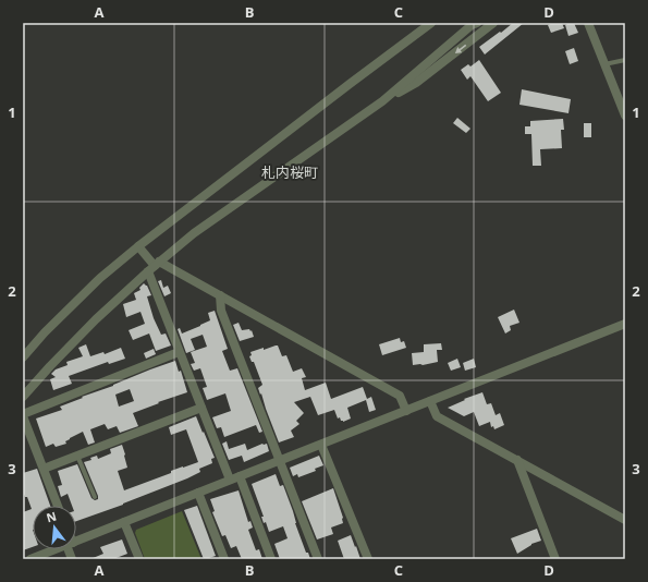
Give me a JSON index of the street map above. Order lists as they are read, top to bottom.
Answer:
{
  "districts": ["札内桜町"],
  "north": "top",
  "grid": {
    "columns": [
      "A",
      "B",
      "C",
      "D"
    ],
    "rows": ["1", "2", "3"]
  }
}
